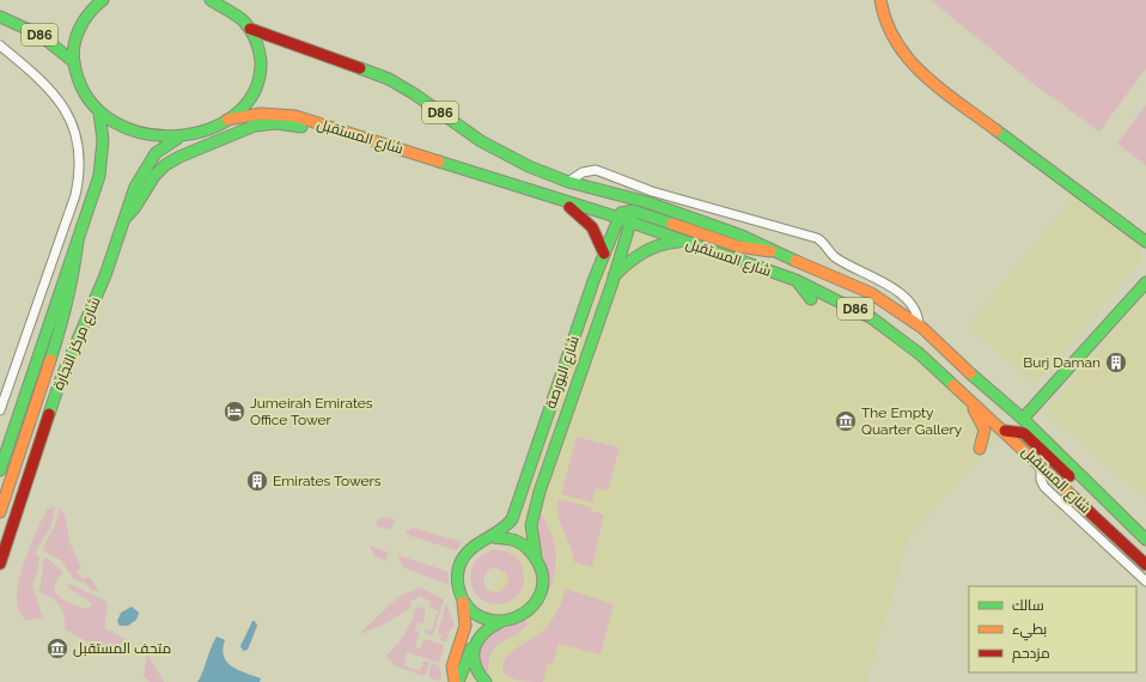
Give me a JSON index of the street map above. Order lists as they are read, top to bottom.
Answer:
{
  "streets": {
    "main road": [
      "D86",
      "شارع المستقبل",
      "شارع مركز التجارة",
      "شارع البورصة"
    ]
  },
  "crossings": [
    ["شارع المستقبل", "شارع البورصة"]
  ],
  "places": {
    "building": ["Burj Daman", "Emirates Towers"],
    "hotel": ["Jumeirah Emirates Office Tower"],
    "museum": ["The Empty Quarter Gallery", "متحف المستقبل"]
  },
  "legend": ["سالك", "بطيء", "مزدحم"]
}
